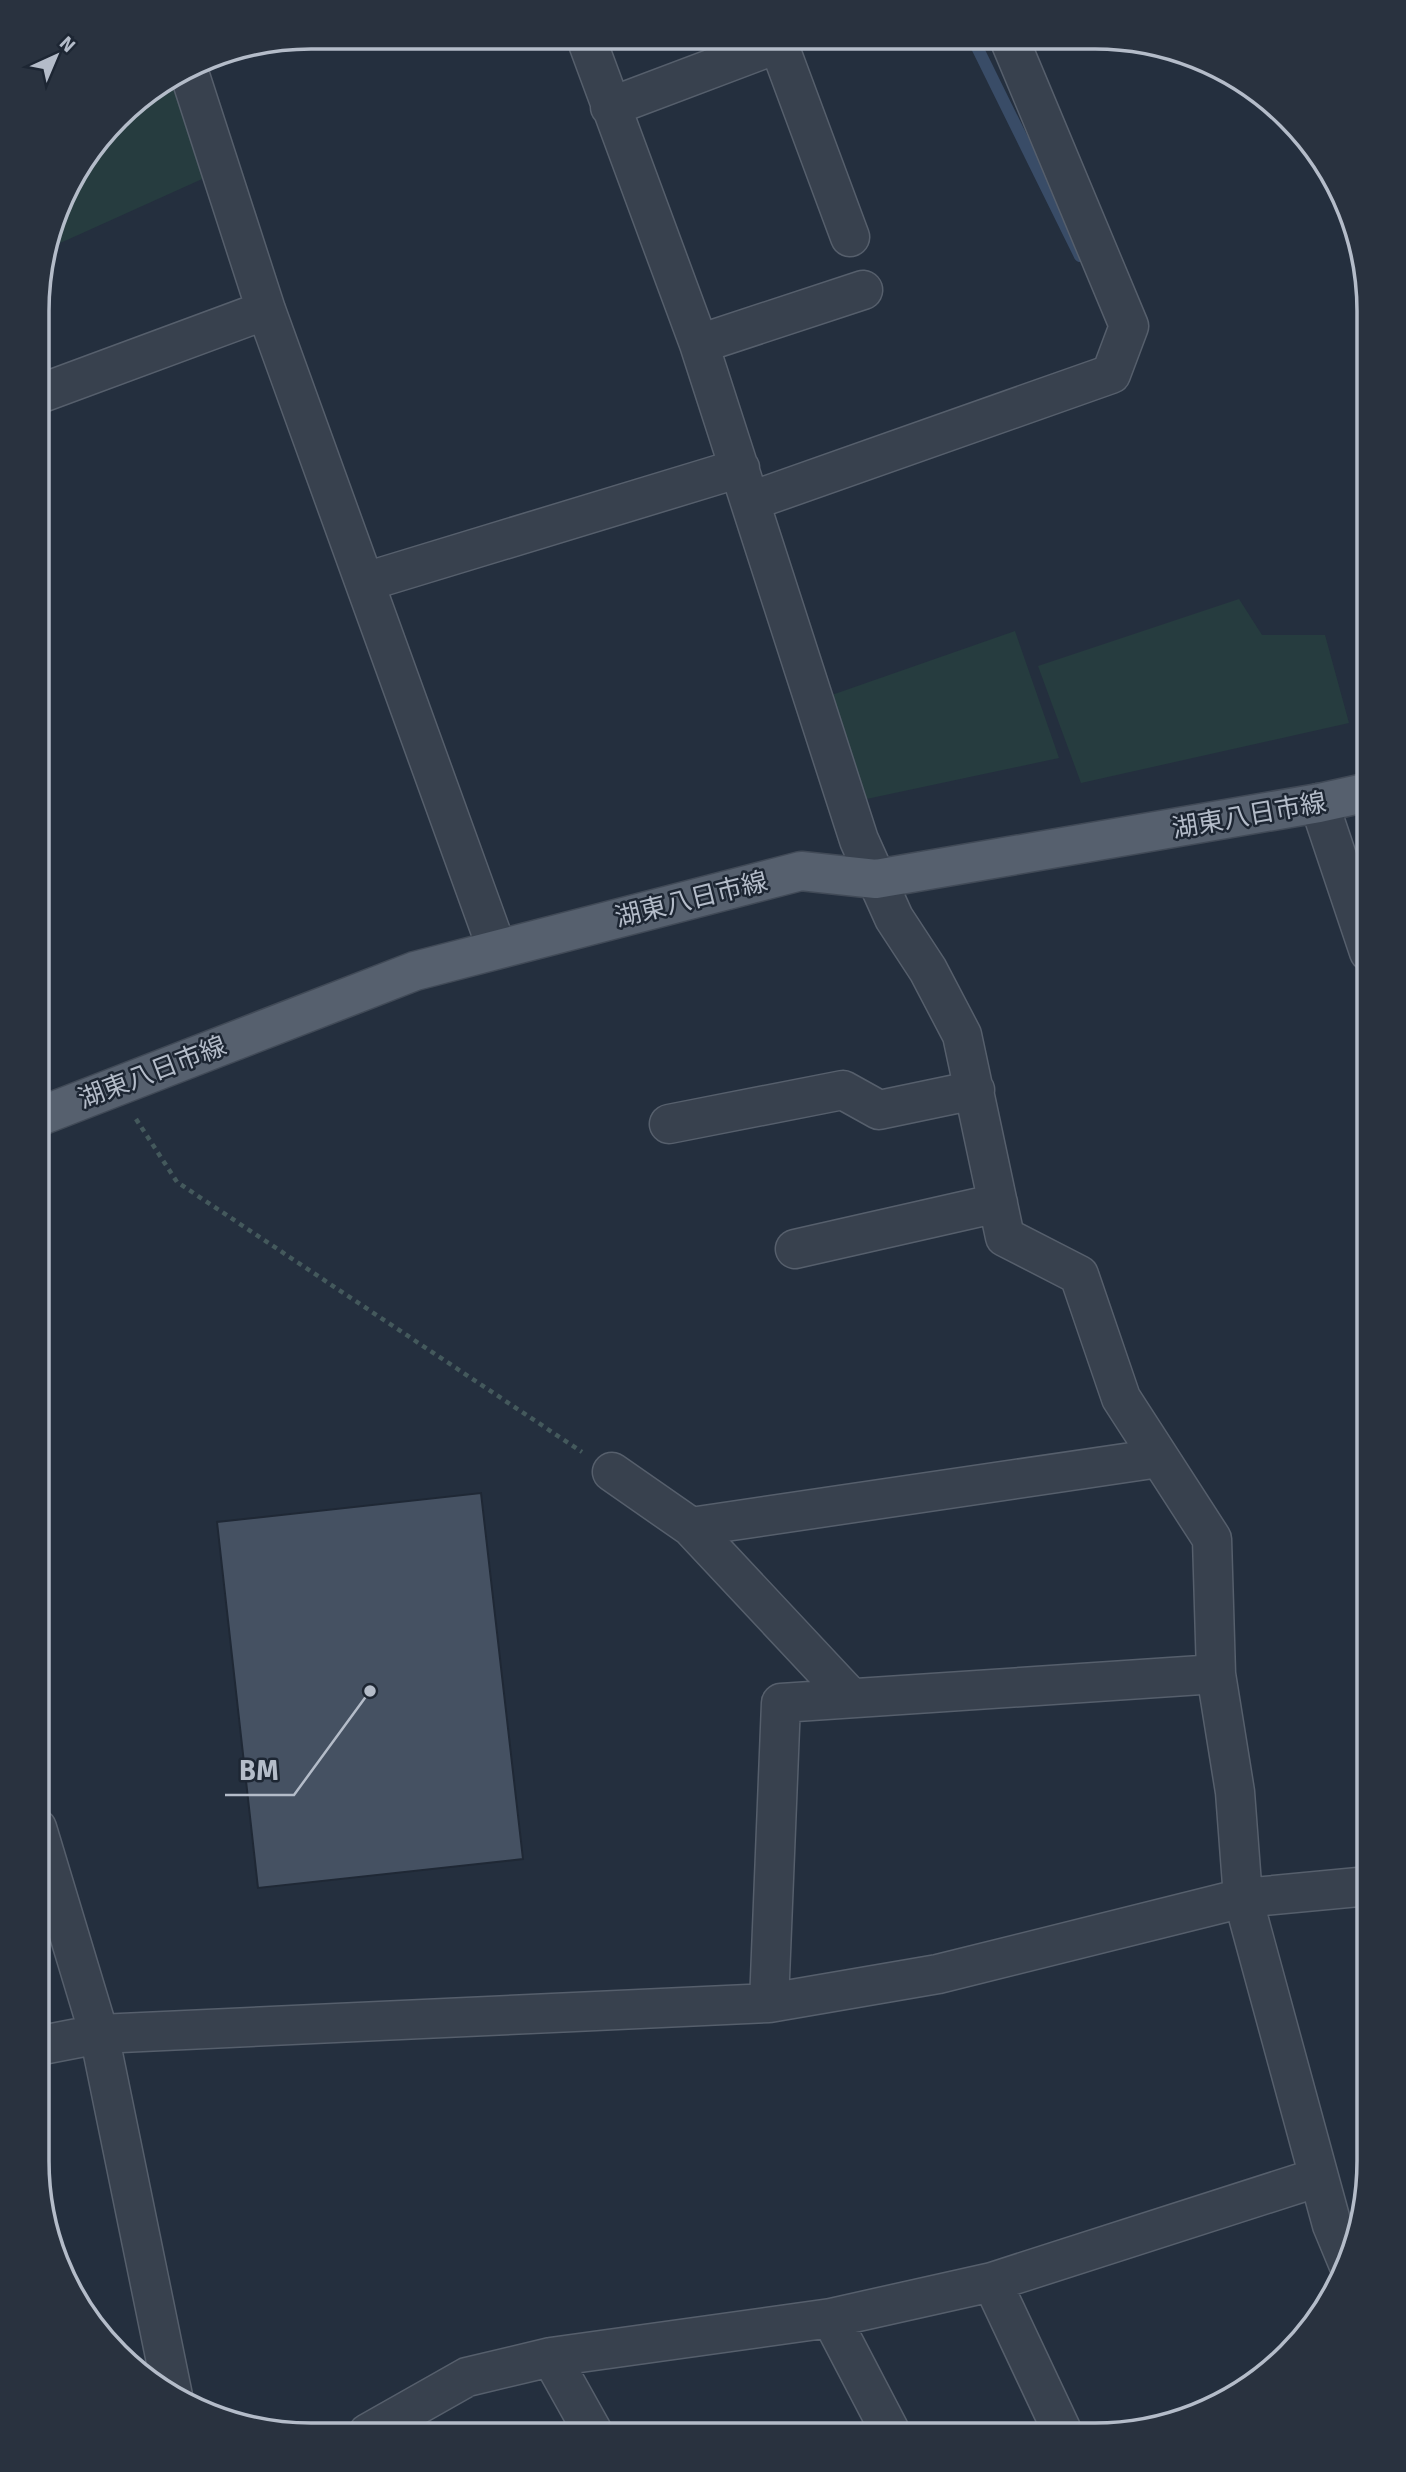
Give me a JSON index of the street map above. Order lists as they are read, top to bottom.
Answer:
{
  "streets": {
    "main road": ["湖東八日市線"]
  },
  "places": ["BM"],
  "north": "top right"
}
